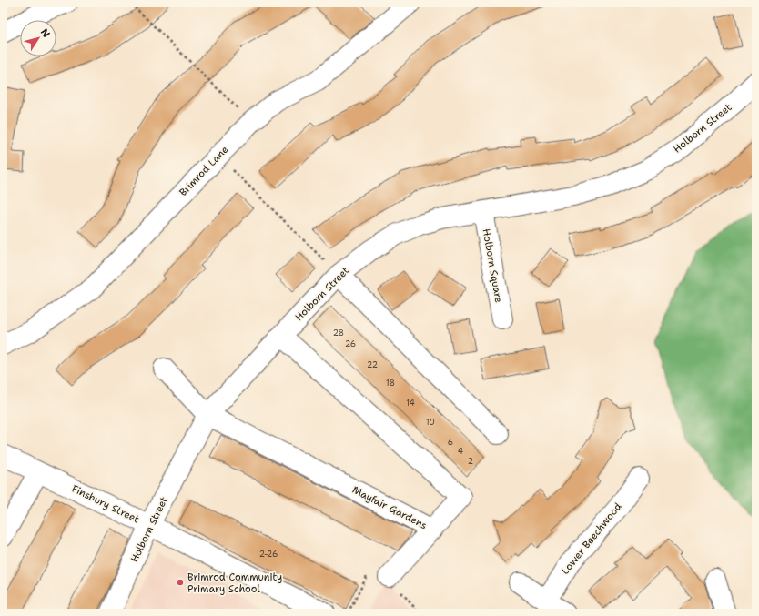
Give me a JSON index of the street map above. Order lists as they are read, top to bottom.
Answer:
{
  "streets": {
    "street": [
      "Holborn Street",
      "Brimrod Lane",
      "Holborn Square",
      "Finsbury Street",
      "Mayfair Gardens",
      "Lower Beechwood"
    ]
  },
  "crossings": [
    ["Holborn Street", "Holborn Square"],
    ["Holborn Street", "Finsbury Street"],
    ["Holborn Street", "Mayfair Gardens"]
  ],
  "places": ["Brimrod Community Primary School"],
  "house_numbers": [
    "28",
    "26",
    "22",
    "18",
    "14",
    "10",
    "6",
    "4",
    "2",
    "2-26"
  ],
  "north": "top right"
}
